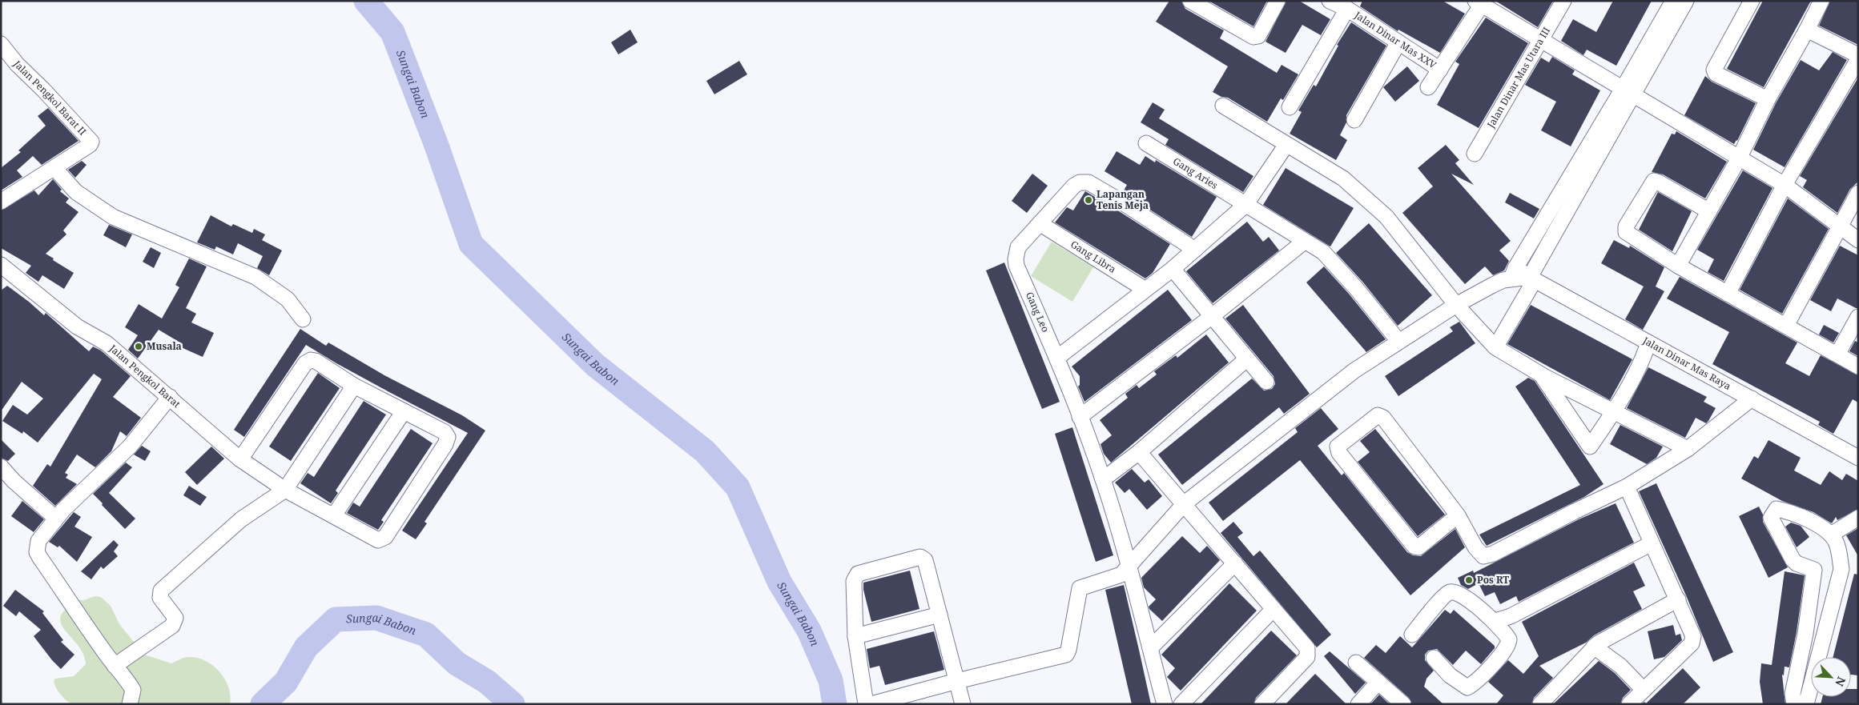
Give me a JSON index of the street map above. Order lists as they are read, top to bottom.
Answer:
{
  "streets": {
    "street": [
      "Jalan Dinar Mas XXV",
      "Jalan Dinar Mas Utara III",
      "Jalan Pengkol Barat II",
      "Gang Aries",
      "Gang Libra",
      "Gang Leo",
      "Jalan Dinar Mas Raya",
      "Jalan Pengkol Barat"
    ]
  },
  "crossings": [
    ["Gang Libra", "Gang Leo"]
  ],
  "water": ["Sungai Babon"],
  "places": ["Lapangan Tenis Meja", "Musala", "Pos RT"],
  "north": "bottom right"
}
